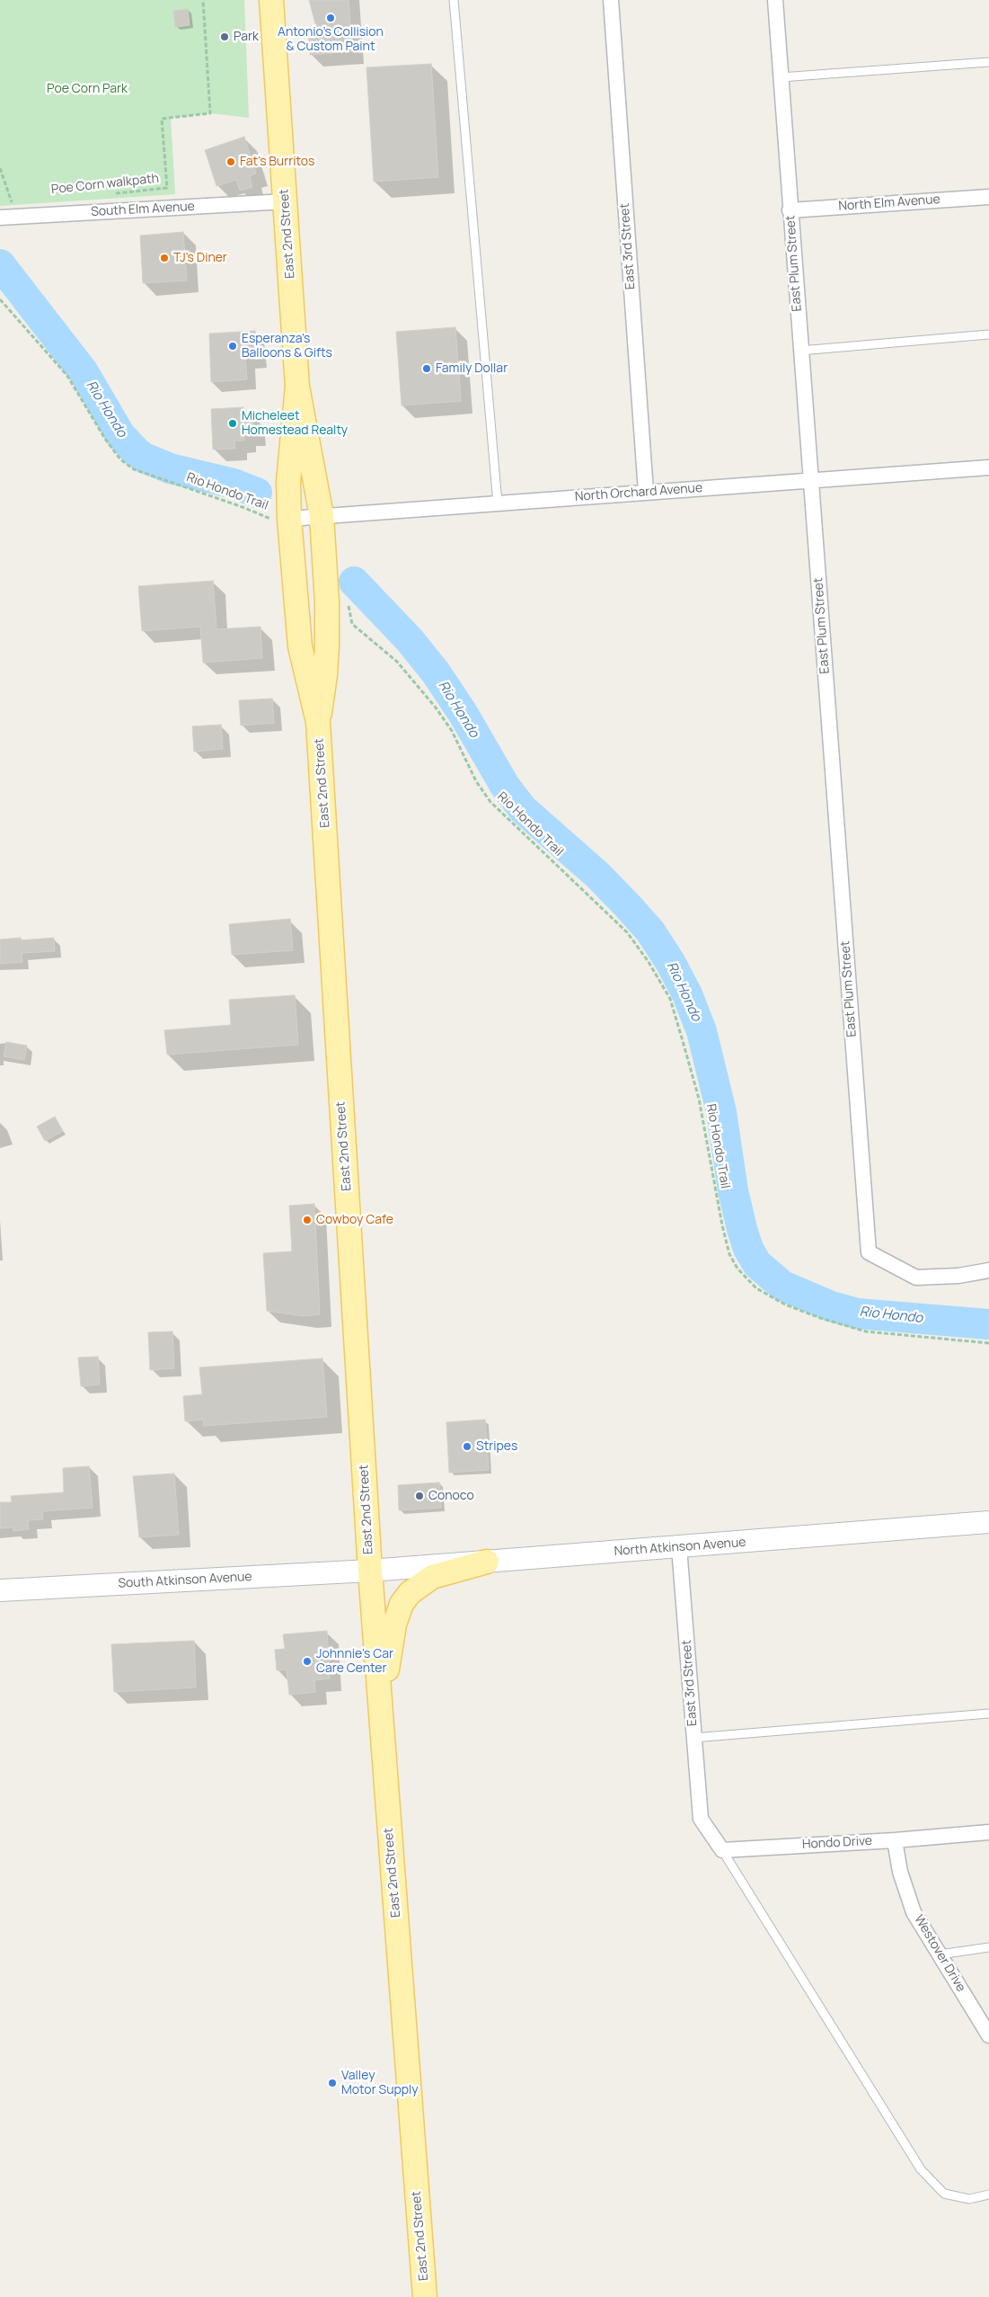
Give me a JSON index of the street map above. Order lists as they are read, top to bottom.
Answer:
{
  "streets": {
    "main road": ["East 2nd Street", "North Atkinson Avenue", "South Atkinson Avenue"],
    "street": [
      "North Elm Avenue",
      "South Elm Avenue",
      "East 3rd Street",
      "East Plum Street",
      "North Orchard Avenue",
      "Hondo Drive",
      "Westover Drive"
    ],
    "path": ["Poe Corn walkpath", "Rio Hondo Trail"]
  },
  "crossings": [
    ["North Elm Avenue", "East Plum Street"],
    ["South Elm Avenue", "East 2nd Street"],
    ["East 2nd Street", "Rio Hondo Trail"],
    ["East 2nd Street", "North Orchard Avenue"],
    ["East 2nd Street", "North Atkinson Avenue"],
    ["East 2nd Street", "South Atkinson Avenue"],
    ["East 3rd Street", "North Orchard Avenue"],
    ["East 3rd Street", "North Atkinson Avenue"],
    ["East 3rd Street", "Hondo Drive"],
    ["East Plum Street", "North Orchard Avenue"],
    ["Rio Hondo Trail", "North Orchard Avenue"],
    ["North Atkinson Avenue", "South Atkinson Avenue"],
    ["Hondo Drive", "Westover Drive"]
  ],
  "water": ["Rio Hondo"],
  "parks": ["Poe Corn Park"],
  "places": [
    "Antonio’s Collision & Custom Paint",
    "Park",
    "Fat’s Burritos",
    "TJ's Diner",
    "Esperanza's Balloons & Gifts",
    "Family Dollar",
    "Micheleet Homestead Realty",
    "Cowboy Cafe",
    "Stripes",
    "Conoco",
    "Johnnie's Car Care Center",
    "Valley Motor Supply"
  ]
}
